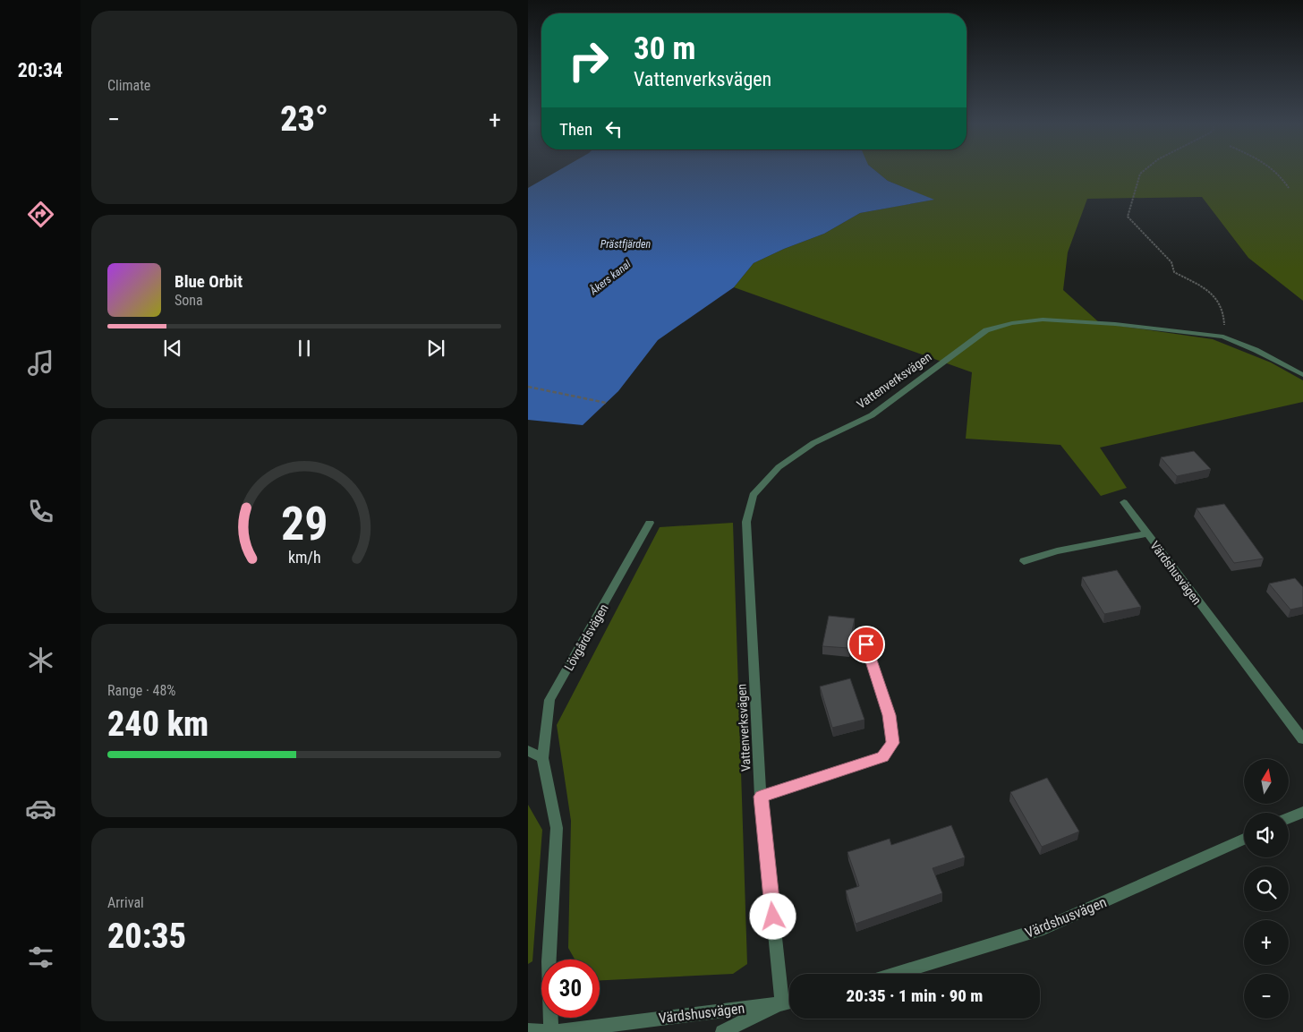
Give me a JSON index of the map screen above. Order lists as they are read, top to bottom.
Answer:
{
  "streets": {
    "street": ["Vattenverksvägen", "Värdshusvägen", "Lövgårdsvägen"]
  },
  "crossings": [
    ["Vattenverksvägen", "Värdshusvägen"],
    ["Värdshusvägen", "Lövgårdsvägen"]
  ],
  "water": ["Prästfjärden", "Åkers kanal"],
  "north": "top",
  "page": {
    "tabs": "20:34",
    "tile": [
      "Climate",
      ["Range · 48%", "240 km"],
      ["Arrival", "20:35"]
    ],
    "turn": ["30 m", "Vattenverksvägen"],
    "heat": ["−", "23°", "+"],
    "then": "Then",
    "song": ["Blue Orbit", "Sona"],
    "map_buttons": ["+", "−"],
    "limit": "30",
    "trip": "20:35 · 1 min · 90 m",
    "gauge": ["29", "km/h"]
  }
}
